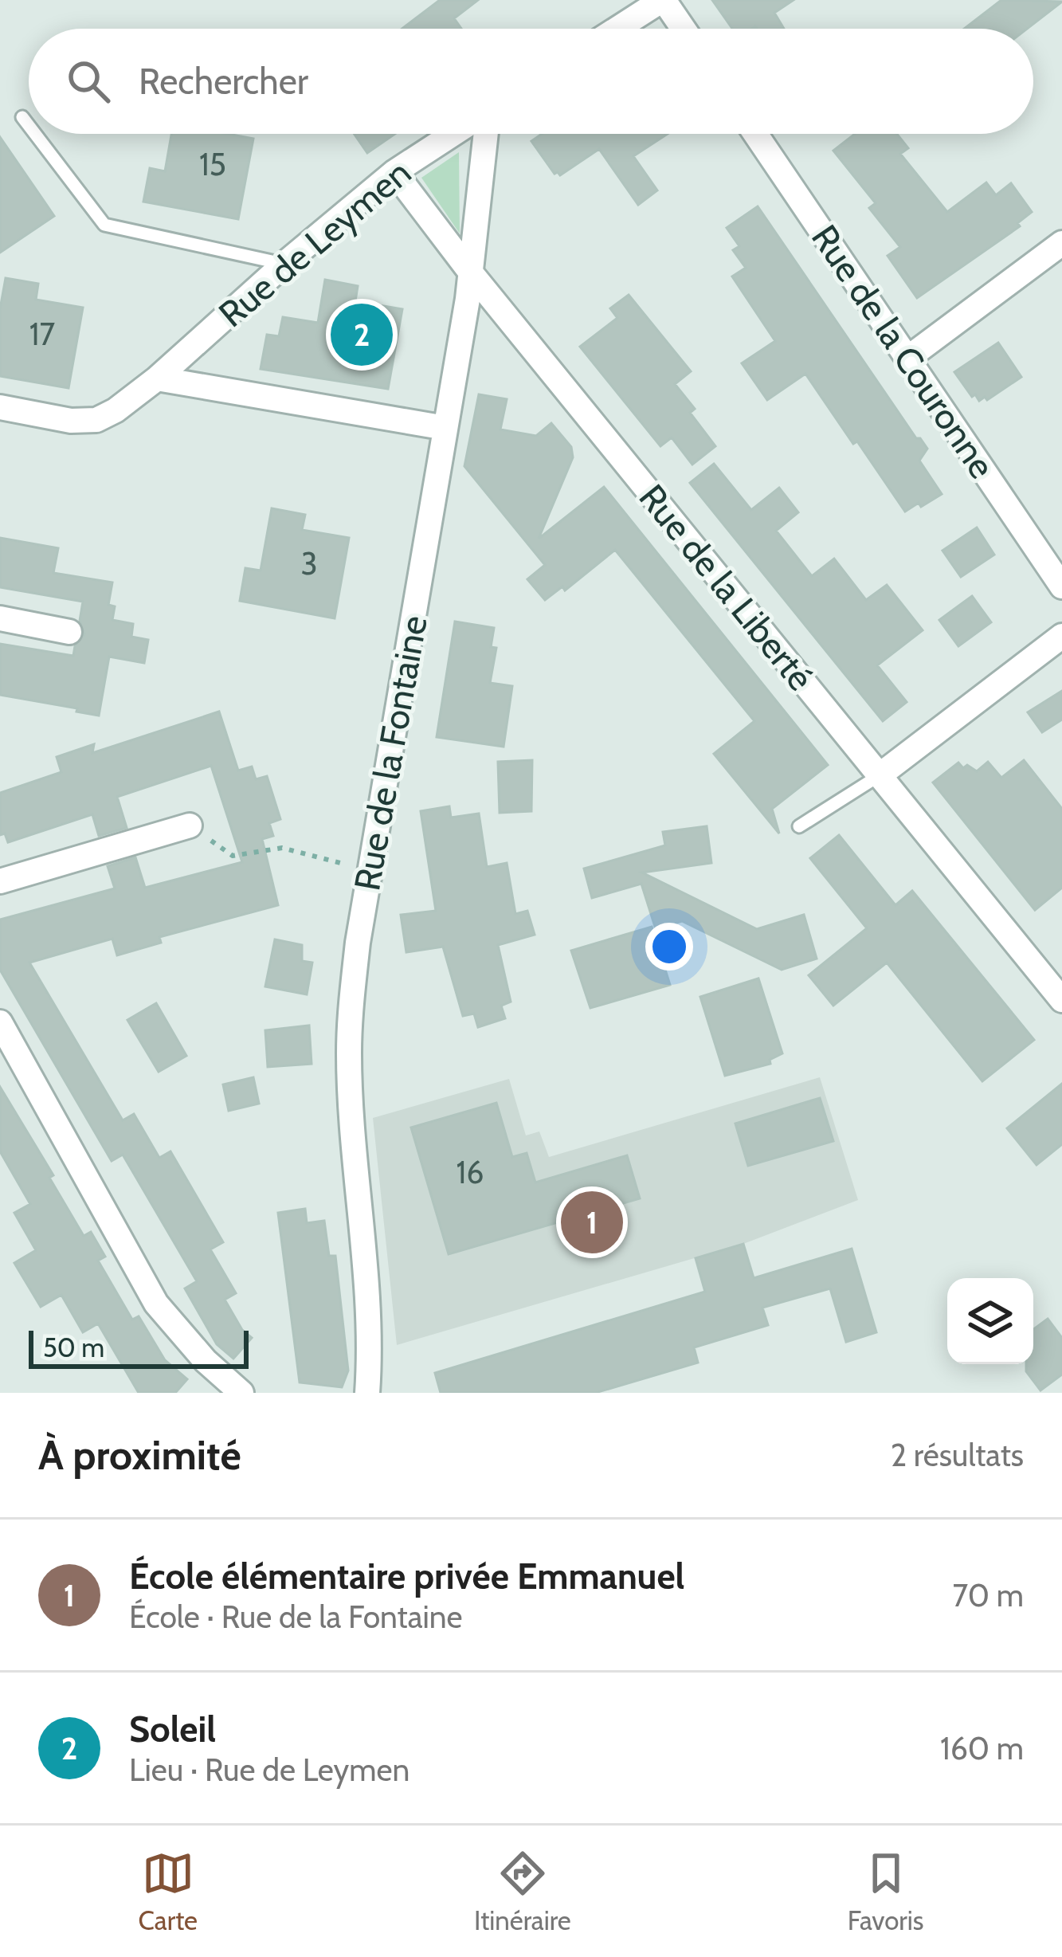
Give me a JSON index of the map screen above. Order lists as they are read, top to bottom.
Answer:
{
  "streets": {
    "street": [
      "Rue de Leymen",
      "Rue de la Couronne",
      "Rue de la Liberté",
      "Rue de la Fontaine"
    ]
  },
  "crossings": [
    ["Rue de Leymen", "Rue de la Liberté"],
    ["Rue de la Liberté", "Rue de la Fontaine"]
  ],
  "house_numbers": [
    "15",
    "17",
    "3",
    "16"
  ],
  "scale_bar": "50 m",
  "page": {
    "search": "Rechercher",
    "pins": ["2", "1"],
    "scale": "50 m",
    "heading": ["À proximité", "2 résultats"],
    "list": [
      {
        "mark": "1",
        "name": "École élémentaire privée Emmanuel",
        "note": "École · Rue de la Fontaine",
        "value": "70 m"
      },
      {
        "mark": "2",
        "name": "Soleil",
        "note": "Lieu · Rue de Leymen",
        "value": "160 m"
      }
    ],
    "nav": ["Carte", "Itinéraire", "Favoris"]
  }
}
